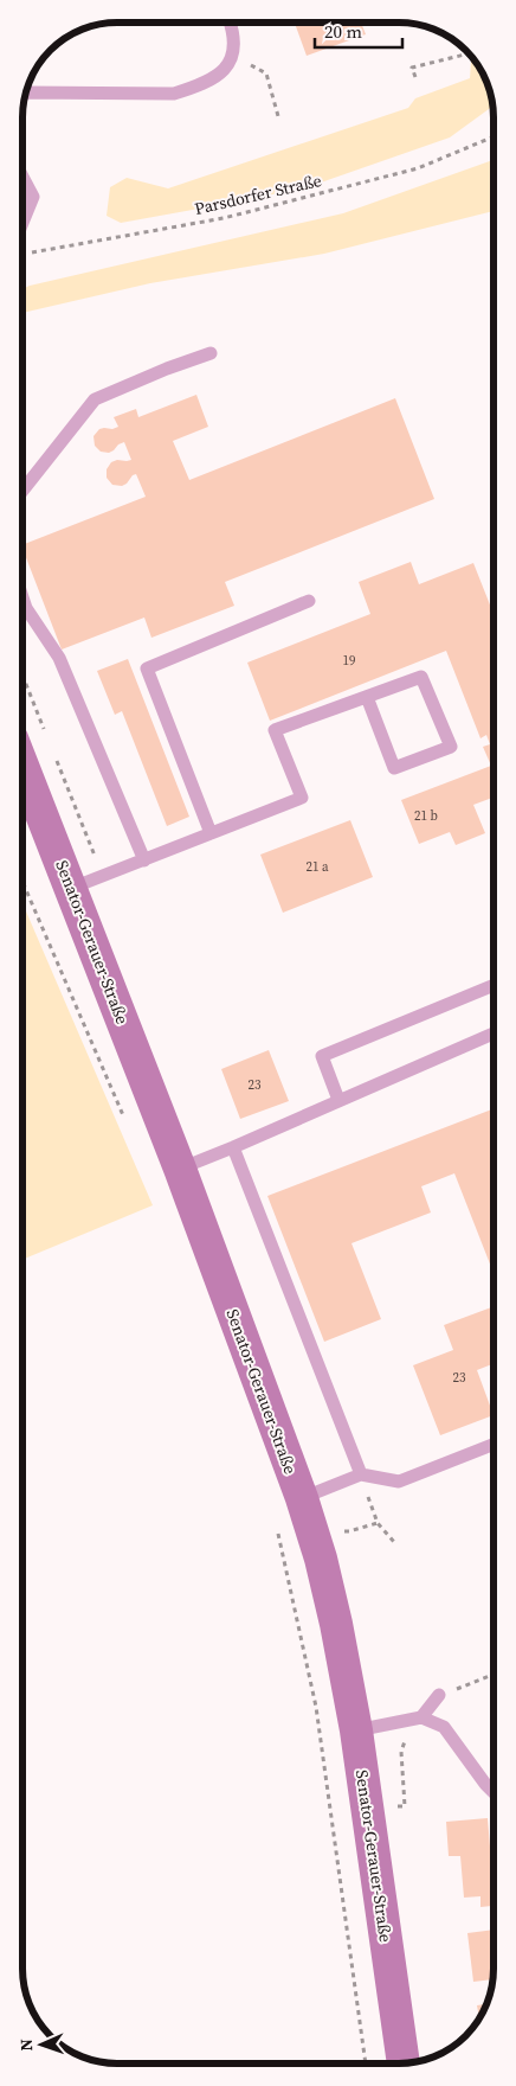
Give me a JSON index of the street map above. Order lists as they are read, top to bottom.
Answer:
{
  "streets": {
    "street": ["Senator-Gerauer-Straße"],
    "path": ["Parsdorfer Straße"]
  },
  "house_numbers": [
    "19",
    "21 b",
    "21 a",
    "23",
    "23"
  ],
  "scale_bar": "20 m",
  "north": "left"
}
